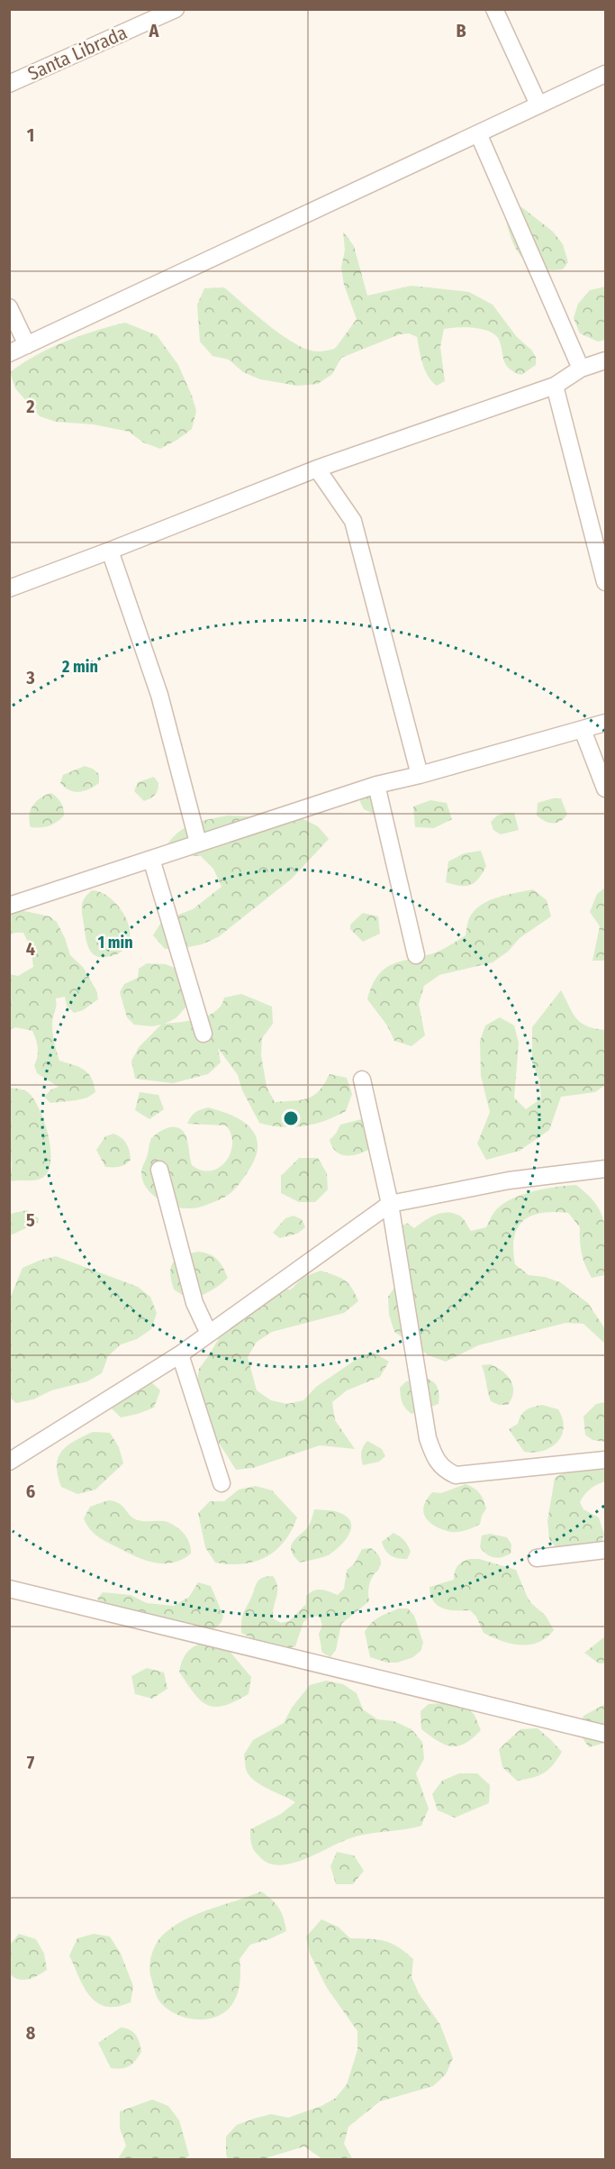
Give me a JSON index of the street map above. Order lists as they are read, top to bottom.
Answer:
{
  "streets": {
    "street": ["Santa Librada"]
  },
  "grid": {
    "columns": ["A", "B"],
    "rows": [
      "1",
      "2",
      "3",
      "4",
      "5",
      "6",
      "7",
      "8"
    ]
  },
  "rings": ["2 min", "1 min"]
}
